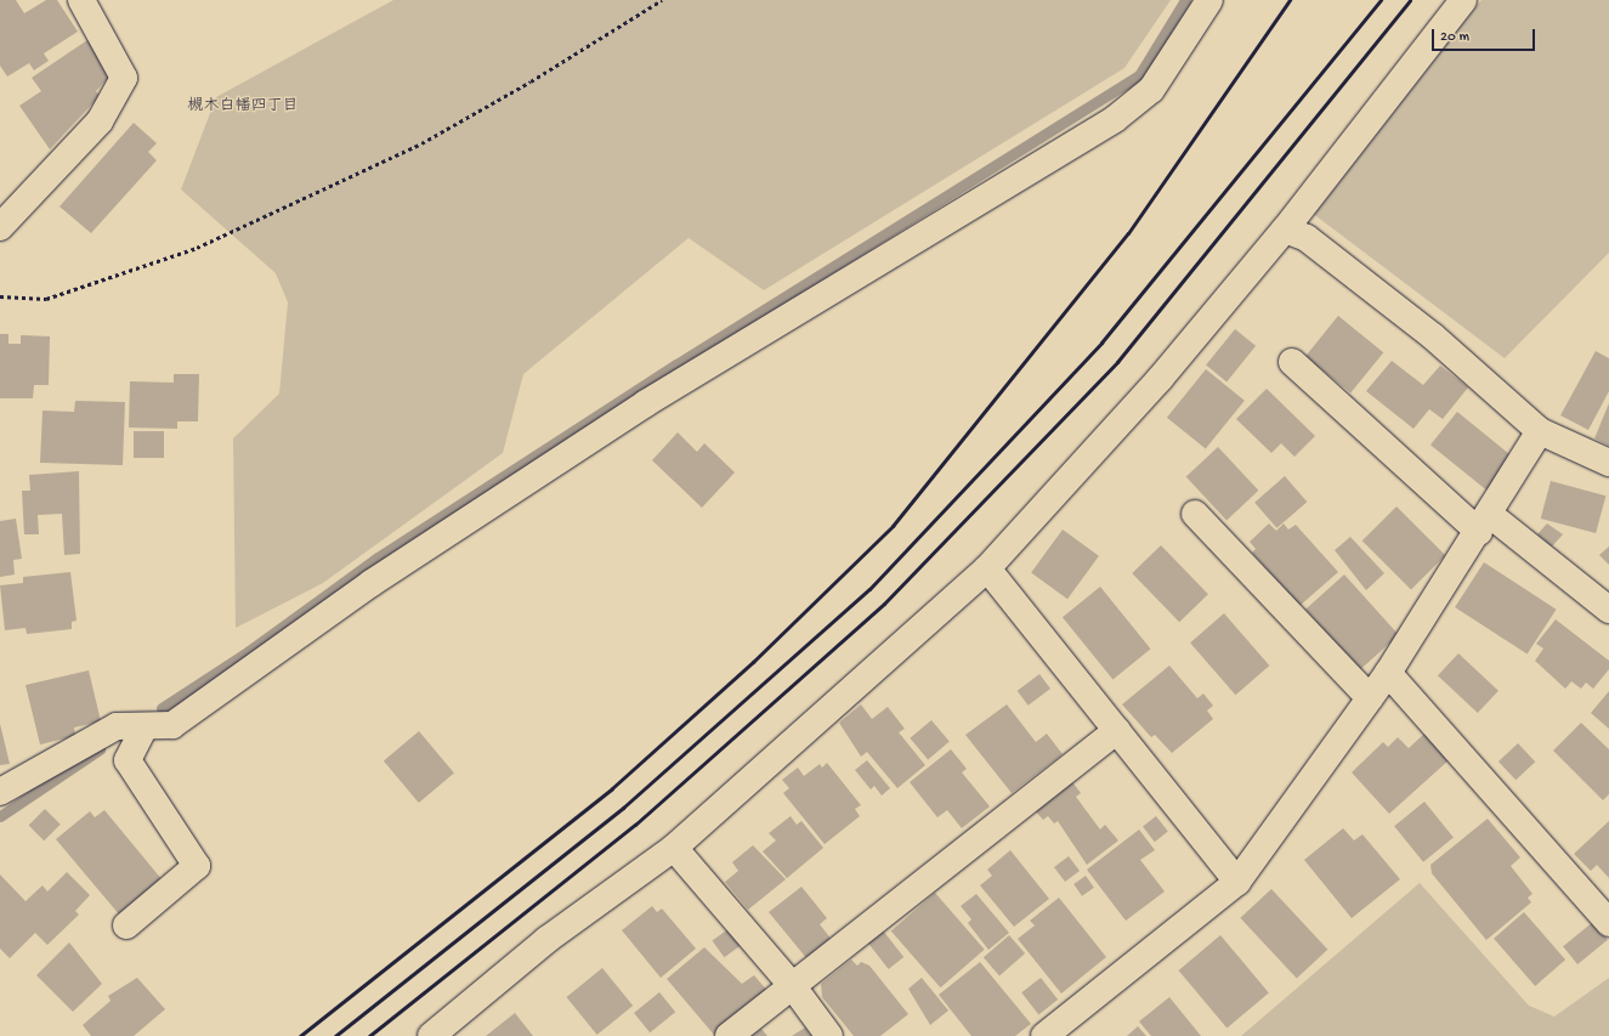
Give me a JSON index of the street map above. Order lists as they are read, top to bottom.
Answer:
{
  "districts": ["槻木白幡四丁目"],
  "scale_bar": "20 m"
}
